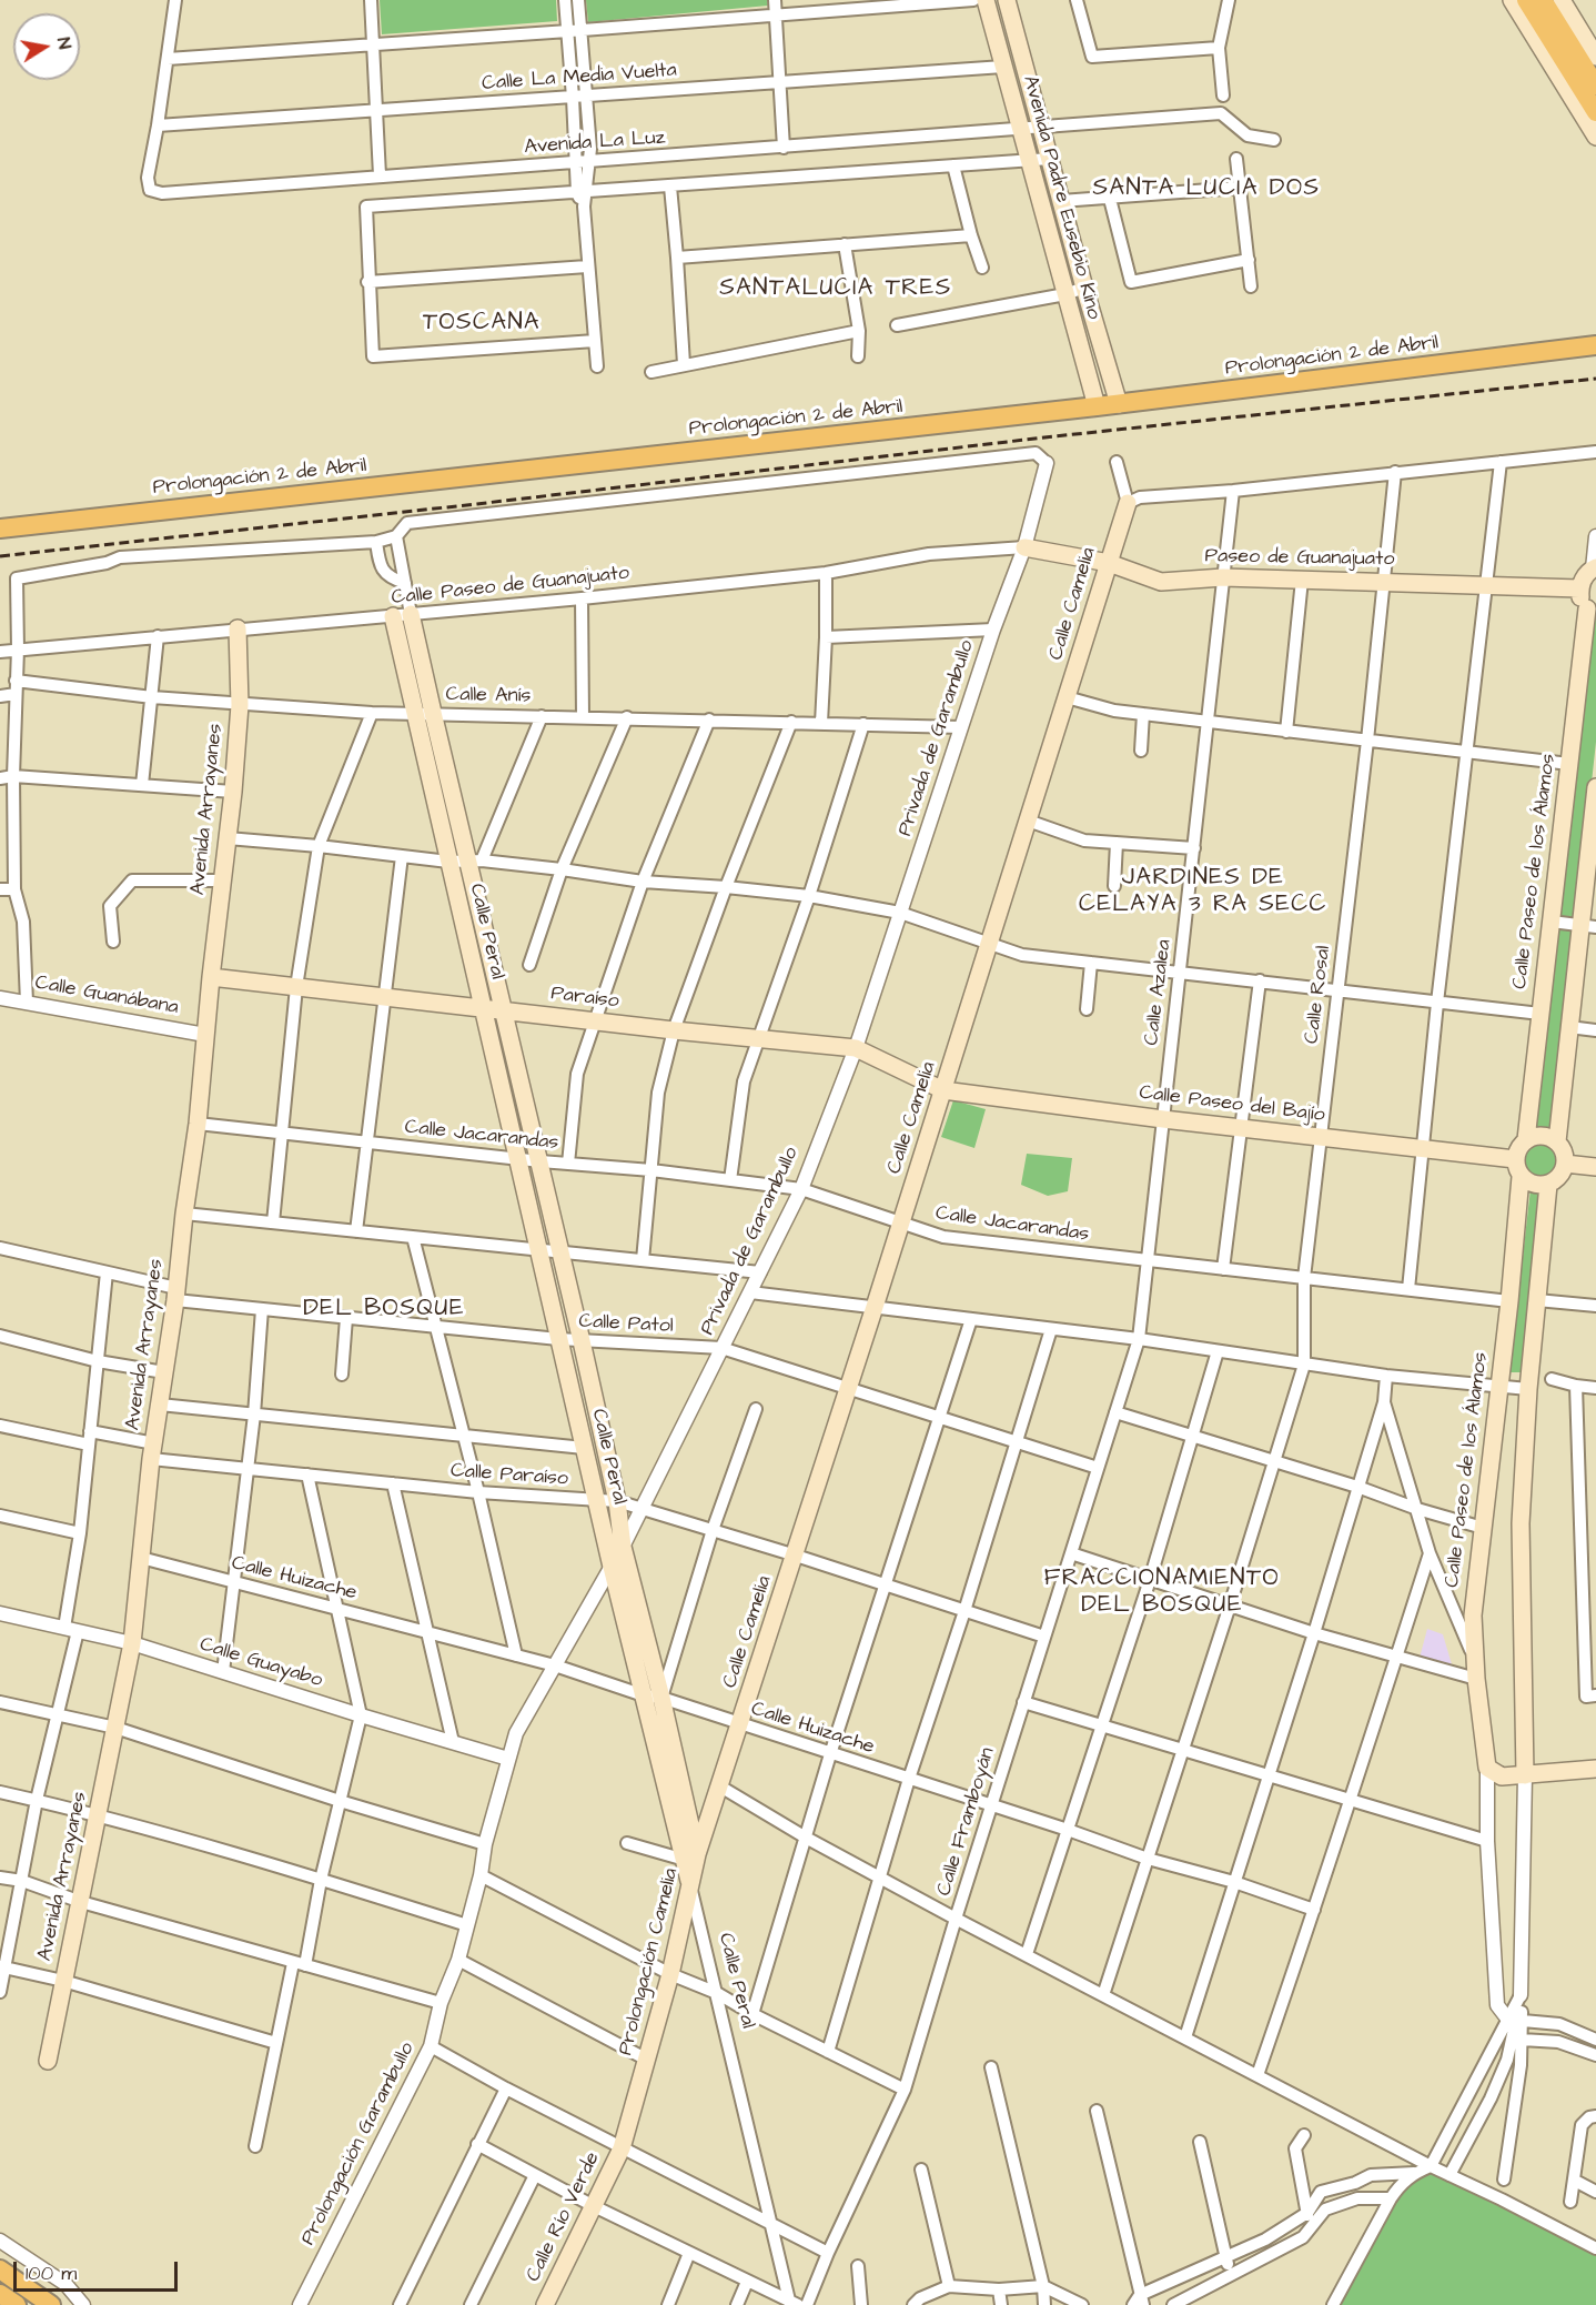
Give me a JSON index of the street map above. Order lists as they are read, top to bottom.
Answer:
{
  "streets": {
    "main road": [
      "Avenida Padre Eusebio Kino",
      "Prolongación 2 de Abril",
      "Paseo de Guanajuato",
      "Calle Camelia",
      "Avenida Arrayanes",
      "Calle Paseo de los Álamos",
      "Calle Peral",
      "Paraíso",
      "Calle Paseo del Bajío",
      "Prolongación Camelia",
      "Calle Río Verde"
    ],
    "street": [
      "Calle La Media Vuelta",
      "Avenida La Luz",
      "Calle Paseo de Guanajuato",
      "Calle Anís",
      "Privada de Garambullo",
      "Calle Azalea",
      "Calle Rosal",
      "Calle Guanábana",
      "Calle Jacarandas",
      "Calle Patol",
      "Calle Paraíso",
      "Calle Huizache",
      "Calle Guayabo",
      "Calle Framboyán",
      "Prolongación Garambullo"
    ]
  },
  "crossings": [
    ["Calle La Media Vuelta", "Avenida La Luz"],
    ["Calle La Media Vuelta", "Avenida Padre Eusebio Kino"],
    ["Avenida La Luz", "Avenida Padre Eusebio Kino"],
    ["Avenida Padre Eusebio Kino", "Prolongación 2 de Abril"],
    ["Paseo de Guanajuato", "Calle Paseo de Guanajuato"],
    ["Paseo de Guanajuato", "Calle Camelia"],
    ["Paseo de Guanajuato", "Privada de Garambullo"],
    ["Paseo de Guanajuato", "Calle Azalea"],
    ["Paseo de Guanajuato", "Calle Rosal"],
    ["Calle Paseo de Guanajuato", "Privada de Garambullo"],
    ["Calle Paseo de Guanajuato", "Avenida Arrayanes"],
    ["Calle Paseo de Guanajuato", "Calle Peral"],
    ["Calle Camelia", "Paraíso"],
    ["Calle Camelia", "Calle Paseo del Bajío"],
    ["Calle Camelia", "Calle Jacarandas"],
    ["Calle Camelia", "Calle Patol"],
    ["Calle Camelia", "Calle Paraíso"],
    ["Calle Camelia", "Calle Huizache"],
    ["Calle Camelia", "Prolongación Camelia"],
    ["Calle Anís", "Privada de Garambullo"],
    ["Calle Anís", "Avenida Arrayanes"],
    ["Calle Anís", "Calle Peral"],
    ["Privada de Garambullo", "Calle Peral"],
    ["Privada de Garambullo", "Paraíso"],
    ["Privada de Garambullo", "Calle Jacarandas"],
    ["Privada de Garambullo", "Calle Patol"],
    ["Privada de Garambullo", "Calle Paraíso"],
    ["Privada de Garambullo", "Calle Huizache"],
    ["Privada de Garambullo", "Calle Guayabo"],
    ["Privada de Garambullo", "Prolongación Garambullo"],
    ["Avenida Arrayanes", "Calle Guanábana"],
    ["Avenida Arrayanes", "Paraíso"],
    ["Avenida Arrayanes", "Calle Jacarandas"],
    ["Avenida Arrayanes", "Calle Patol"],
    ["Avenida Arrayanes", "Calle Paraíso"],
    ["Avenida Arrayanes", "Calle Huizache"],
    ["Avenida Arrayanes", "Calle Guayabo"],
    ["Calle Paseo de los Álamos", "Calle Paseo del Bajío"],
    ["Calle Paseo de los Álamos", "Calle Jacarandas"],
    ["Calle Peral", "Paraíso"],
    ["Calle Peral", "Calle Jacarandas"],
    ["Calle Peral", "Calle Patol"],
    ["Calle Peral", "Calle Paraíso"],
    ["Calle Peral", "Calle Huizache"],
    ["Calle Peral", "Prolongación Camelia"],
    ["Calle Azalea", "Calle Paseo del Bajío"],
    ["Calle Azalea", "Calle Jacarandas"],
    ["Calle Azalea", "Calle Framboyán"],
    ["Calle Rosal", "Calle Paseo del Bajío"],
    ["Calle Rosal", "Calle Jacarandas"],
    ["Calle Rosal", "Calle Huizache"],
    ["Paraíso", "Calle Paseo del Bajío"],
    ["Calle Patol", "Calle Framboyán"],
    ["Calle Paraíso", "Calle Framboyán"],
    ["Calle Huizache", "Calle Framboyán"],
    ["Prolongación Camelia", "Calle Río Verde"]
  ],
  "districts": [
    "SANTA LUCIA DOS",
    "SANTALUCIA TRES",
    "TOSCANA",
    "JARDINES DE CELAYA 3 RA SECC",
    "DEL BOSQUE",
    "FRACCIONAMIENTO DEL BOSQUE"
  ],
  "scale_bar": "100 m",
  "north": "right"
}
